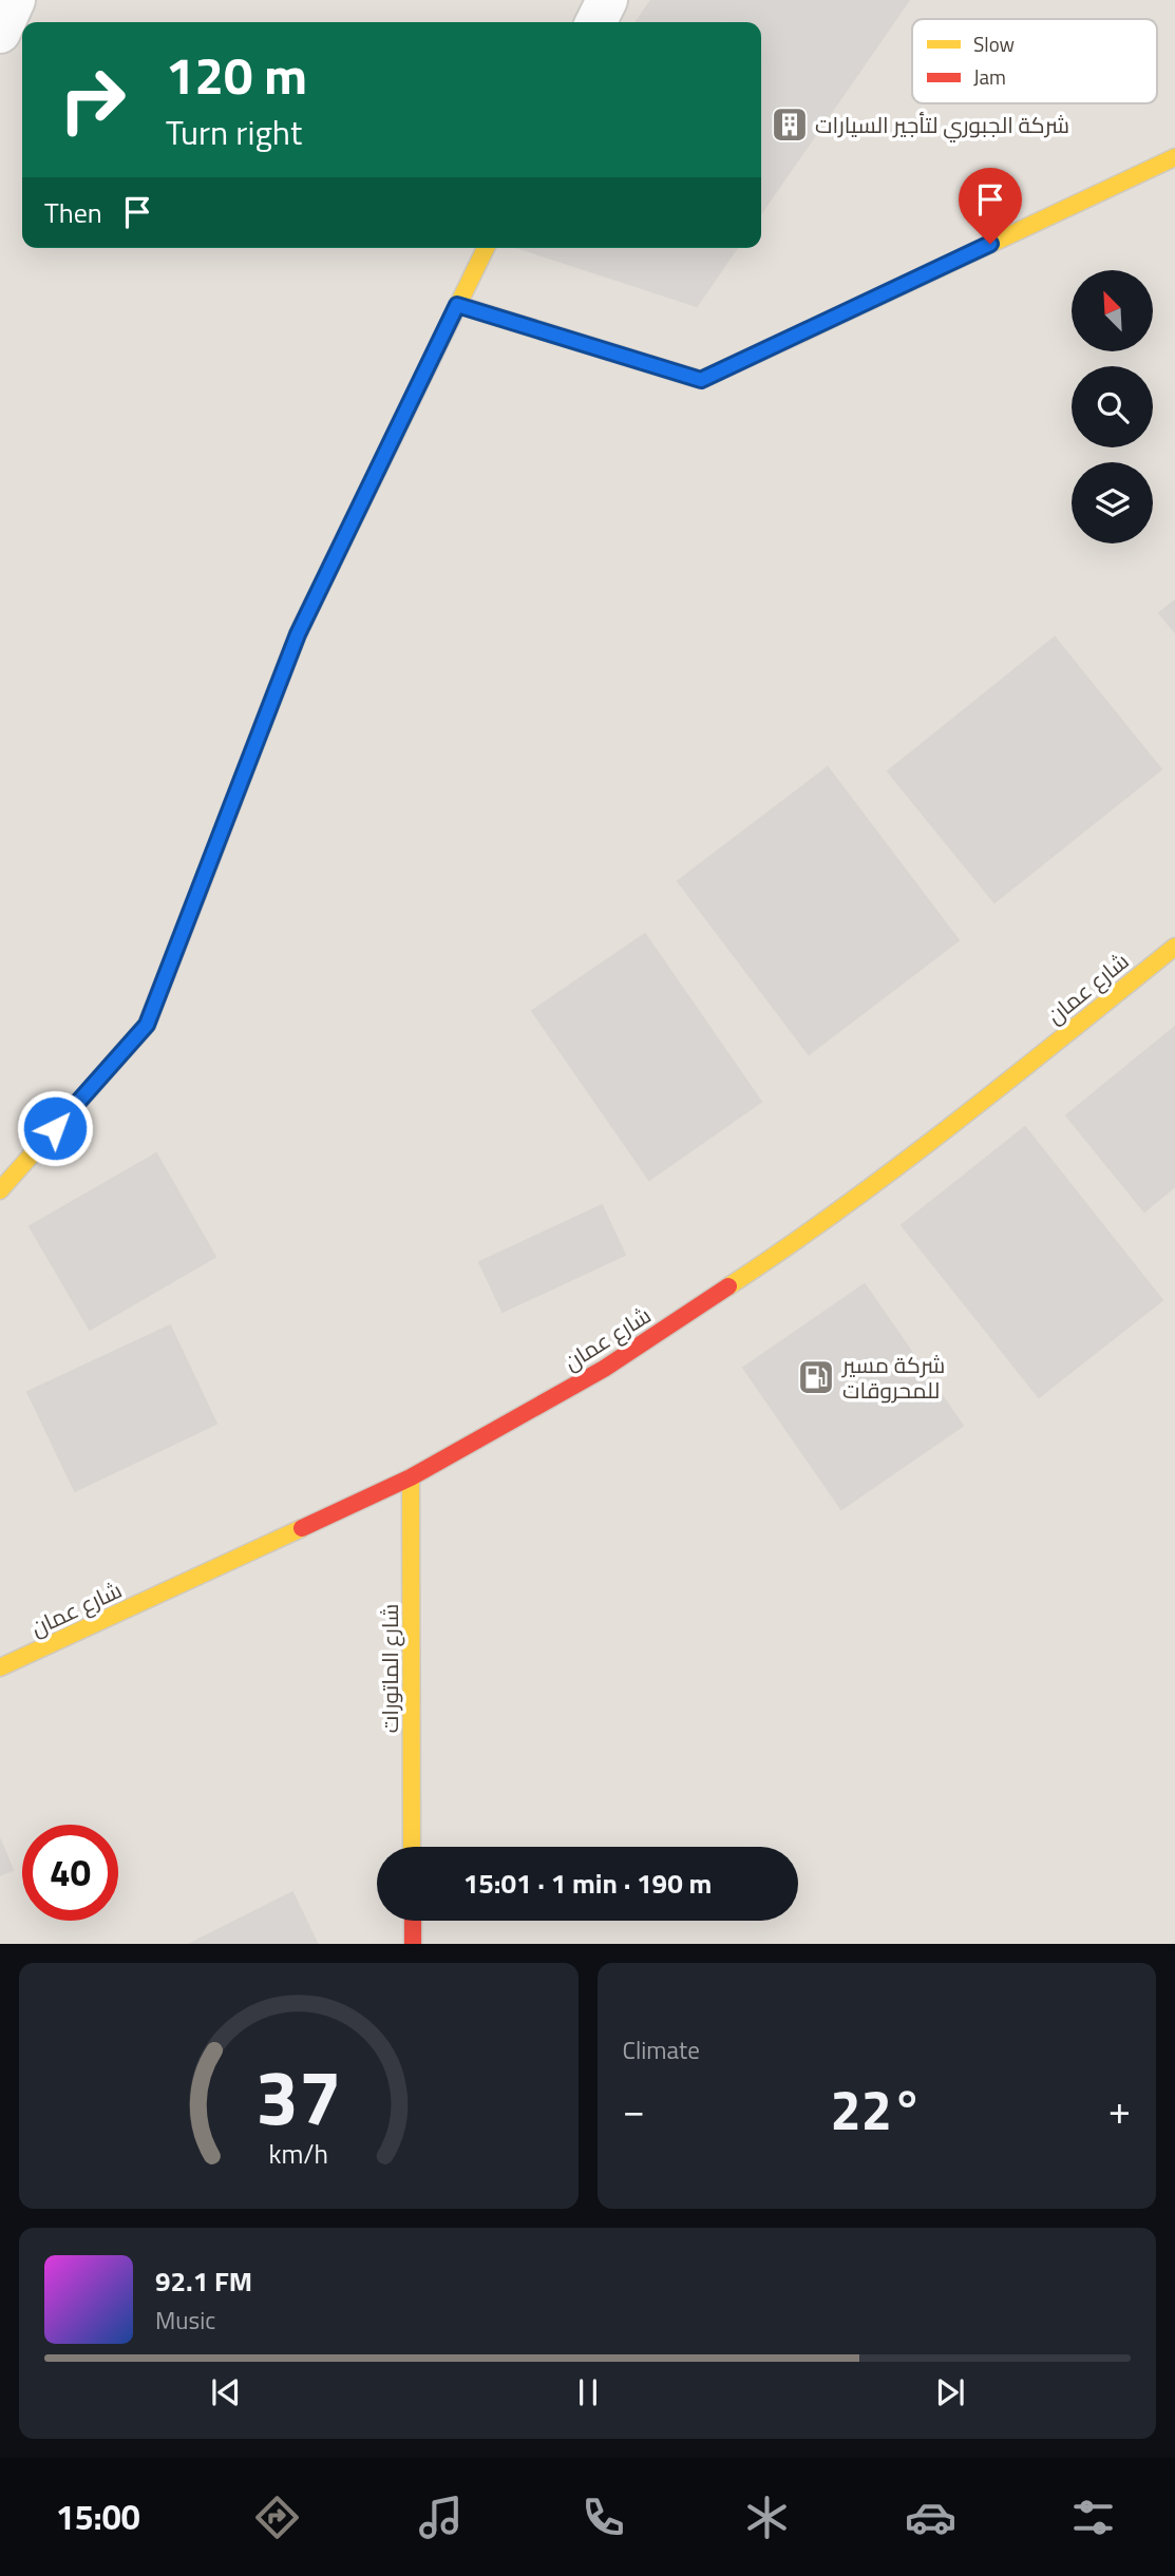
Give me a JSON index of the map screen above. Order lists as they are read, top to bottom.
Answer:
{
  "streets": {
    "street": ["شارع عمان", "شارع الماتورات"]
  },
  "crossings": [
    ["شارع عمان", "شارع الماتورات"]
  ],
  "places": {
    "building": ["شركة الجبوري لتأجير السيارات"],
    "fuel station": ["شركة مسير للمحروقات"]
  },
  "legend": ["Slow", "Jam"],
  "north": "top left",
  "page": {
    "turn": ["120 m", "Turn right"],
    "then": "Then",
    "limit": "40",
    "trip": "15:01 · 1 min · 190 m",
    "tile": "Climate",
    "heat": ["−", "22°", "+"],
    "song": ["92.1 FM", "Music"],
    "tabs": "15:00",
    "gauge": ["37", "km/h"]
  }
}
